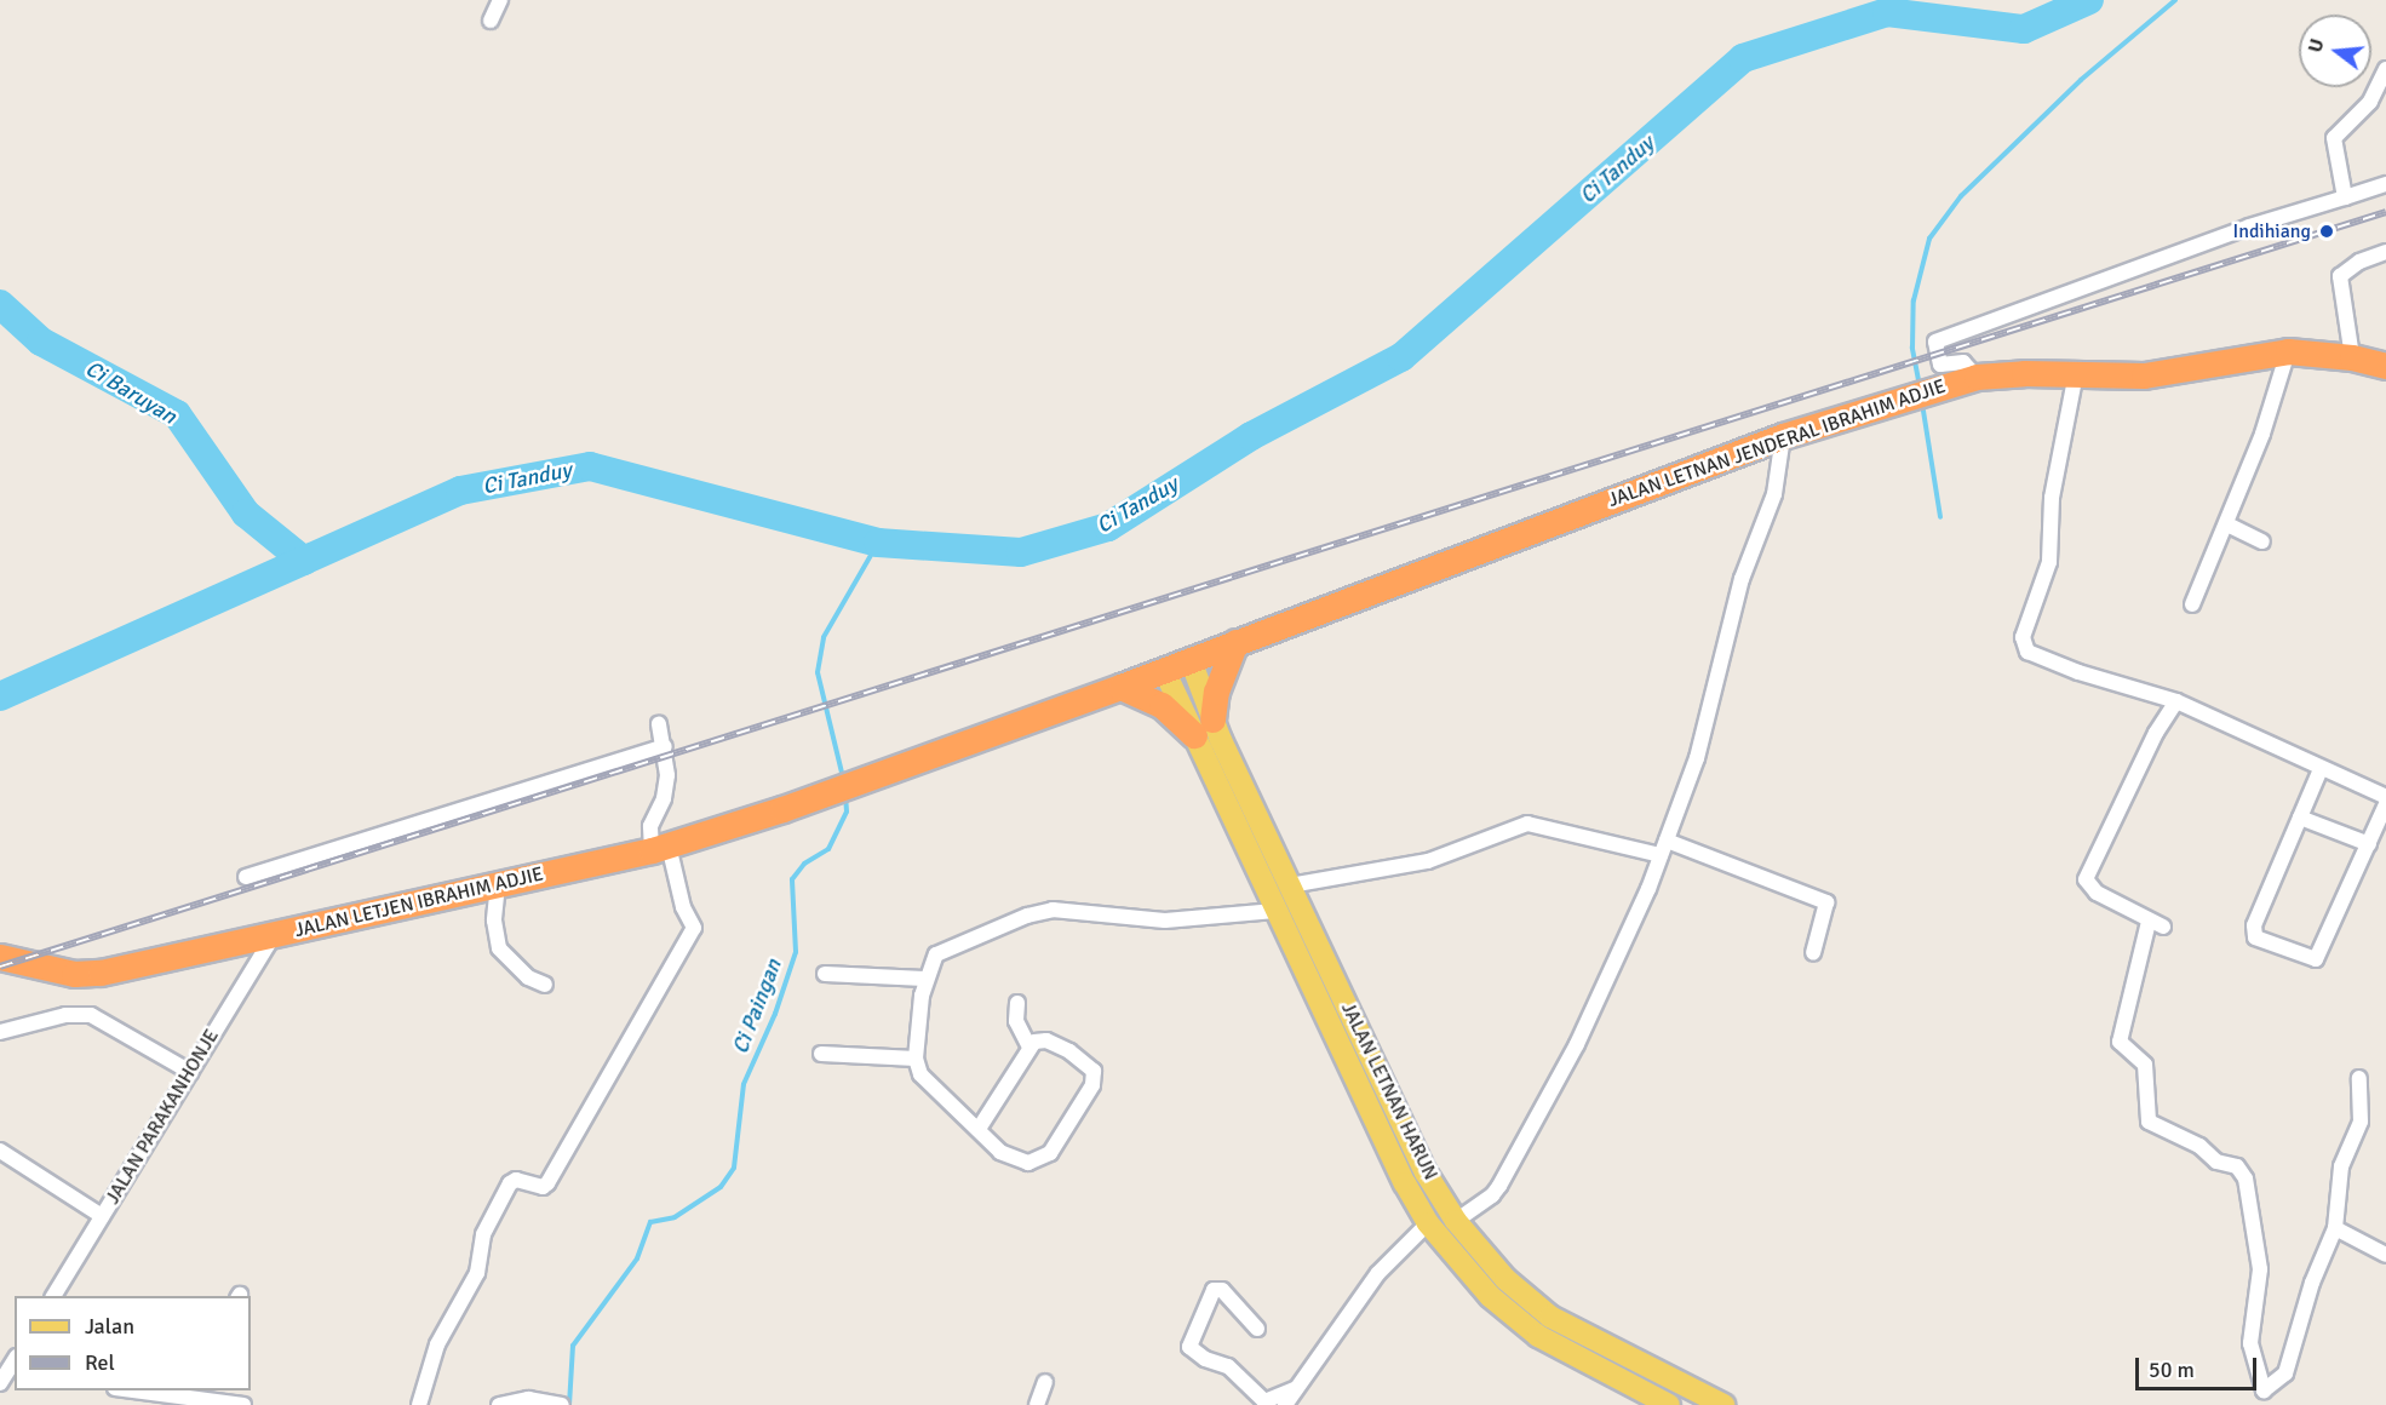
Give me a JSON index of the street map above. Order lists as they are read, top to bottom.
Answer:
{
  "streets": {
    "highway": ["JALAN LETNAN JENDERAL IBRAHIM ADJIE", "JALAN LETJEN IBRAHIM ADJIE"],
    "main road": ["JALAN LETNAN HARUN"],
    "street": ["JALAN PARAKANHONJE"]
  },
  "crossings": [
    ["JALAN LETNAN JENDERAL IBRAHIM ADJIE", "JALAN LETJEN IBRAHIM ADJIE"],
    ["JALAN LETNAN JENDERAL IBRAHIM ADJIE", "JALAN LETNAN HARUN"],
    ["JALAN LETJEN IBRAHIM ADJIE", "JALAN PARAKANHONJE"]
  ],
  "water": ["Ci Tanduy", "Ci Baruyan", "Ci Paingan"],
  "places": ["Indihiang"],
  "legend": ["Jalan", "Rel"],
  "scale_bar": "50 m",
  "north": "left"
}
